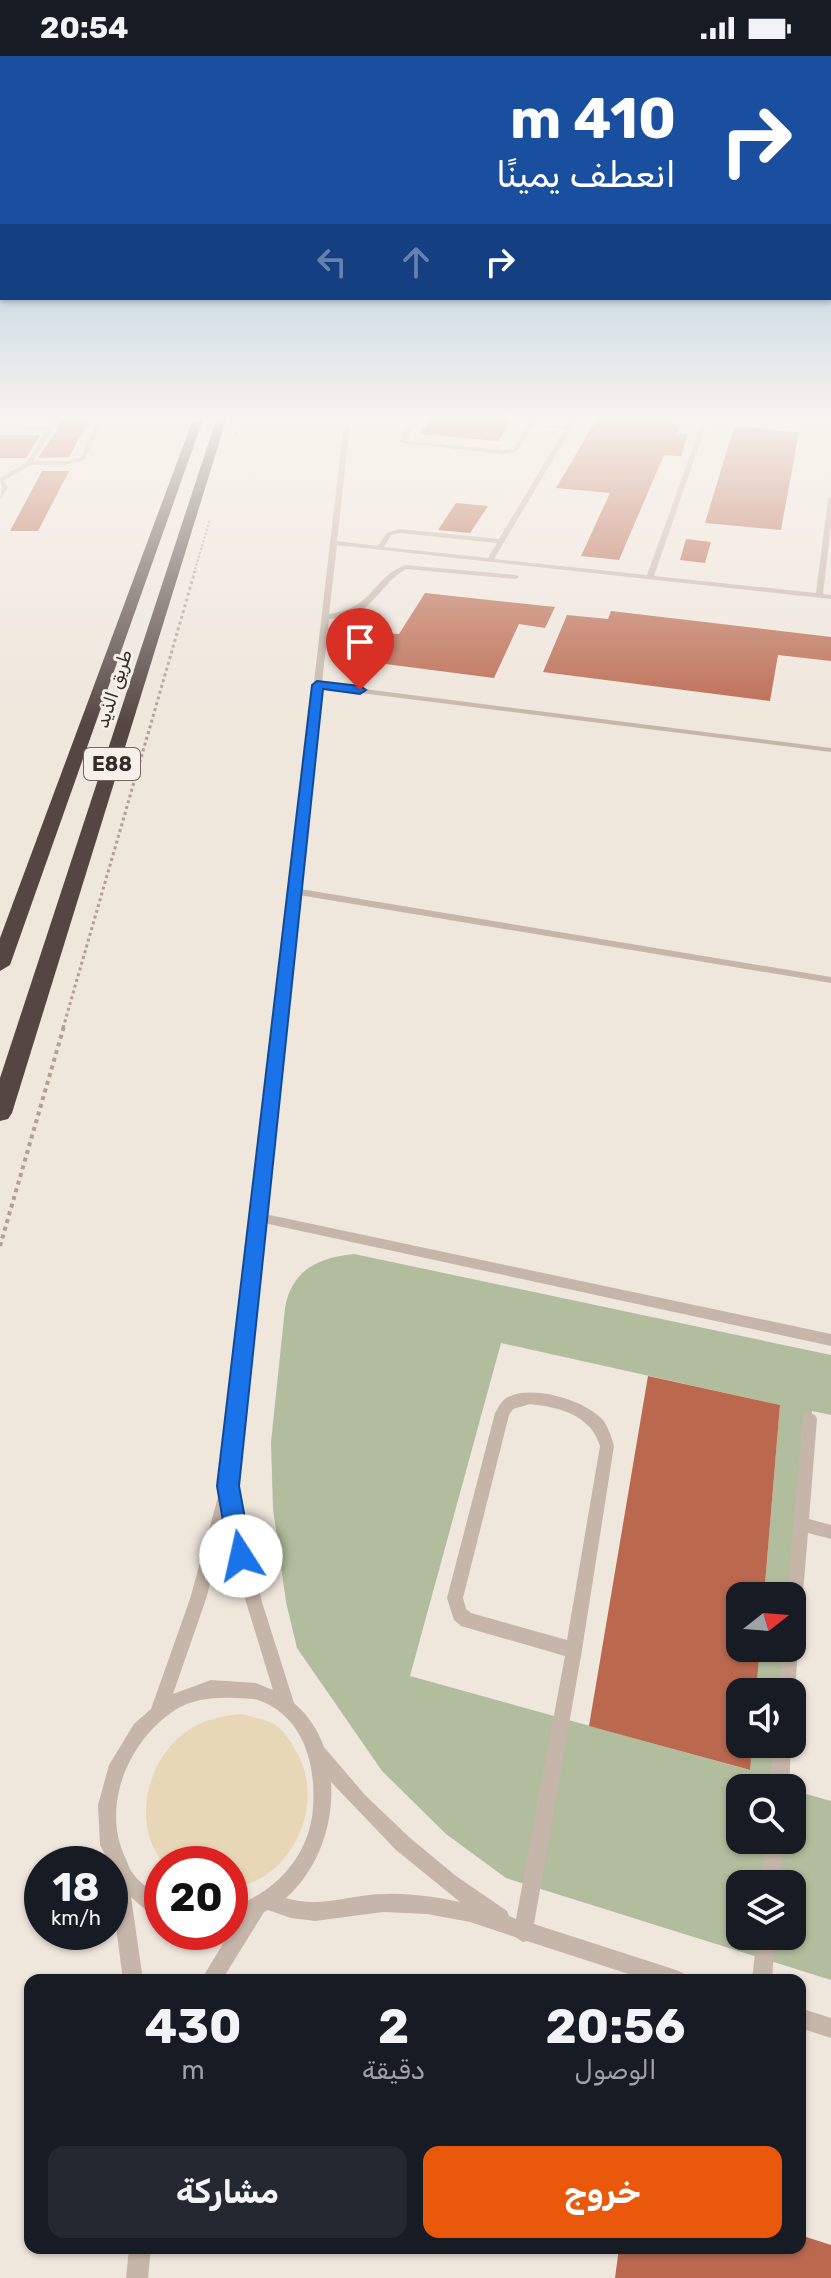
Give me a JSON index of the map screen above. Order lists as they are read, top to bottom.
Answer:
{
  "streets": {
    "highway": ["طريق الذيد", "E88"]
  },
  "north": "right",
  "page": {
    "status": "20:54",
    "turn": ["410 m", "انعطف يمينًا"],
    "speed": "18 km/h",
    "limit": "20",
    "eta": [
      "20:56",
      "الوصول",
      "2",
      "دقيقة",
      "430",
      "m"
    ],
    "buttons": ["خروج", "مشاركة"]
  }
}
